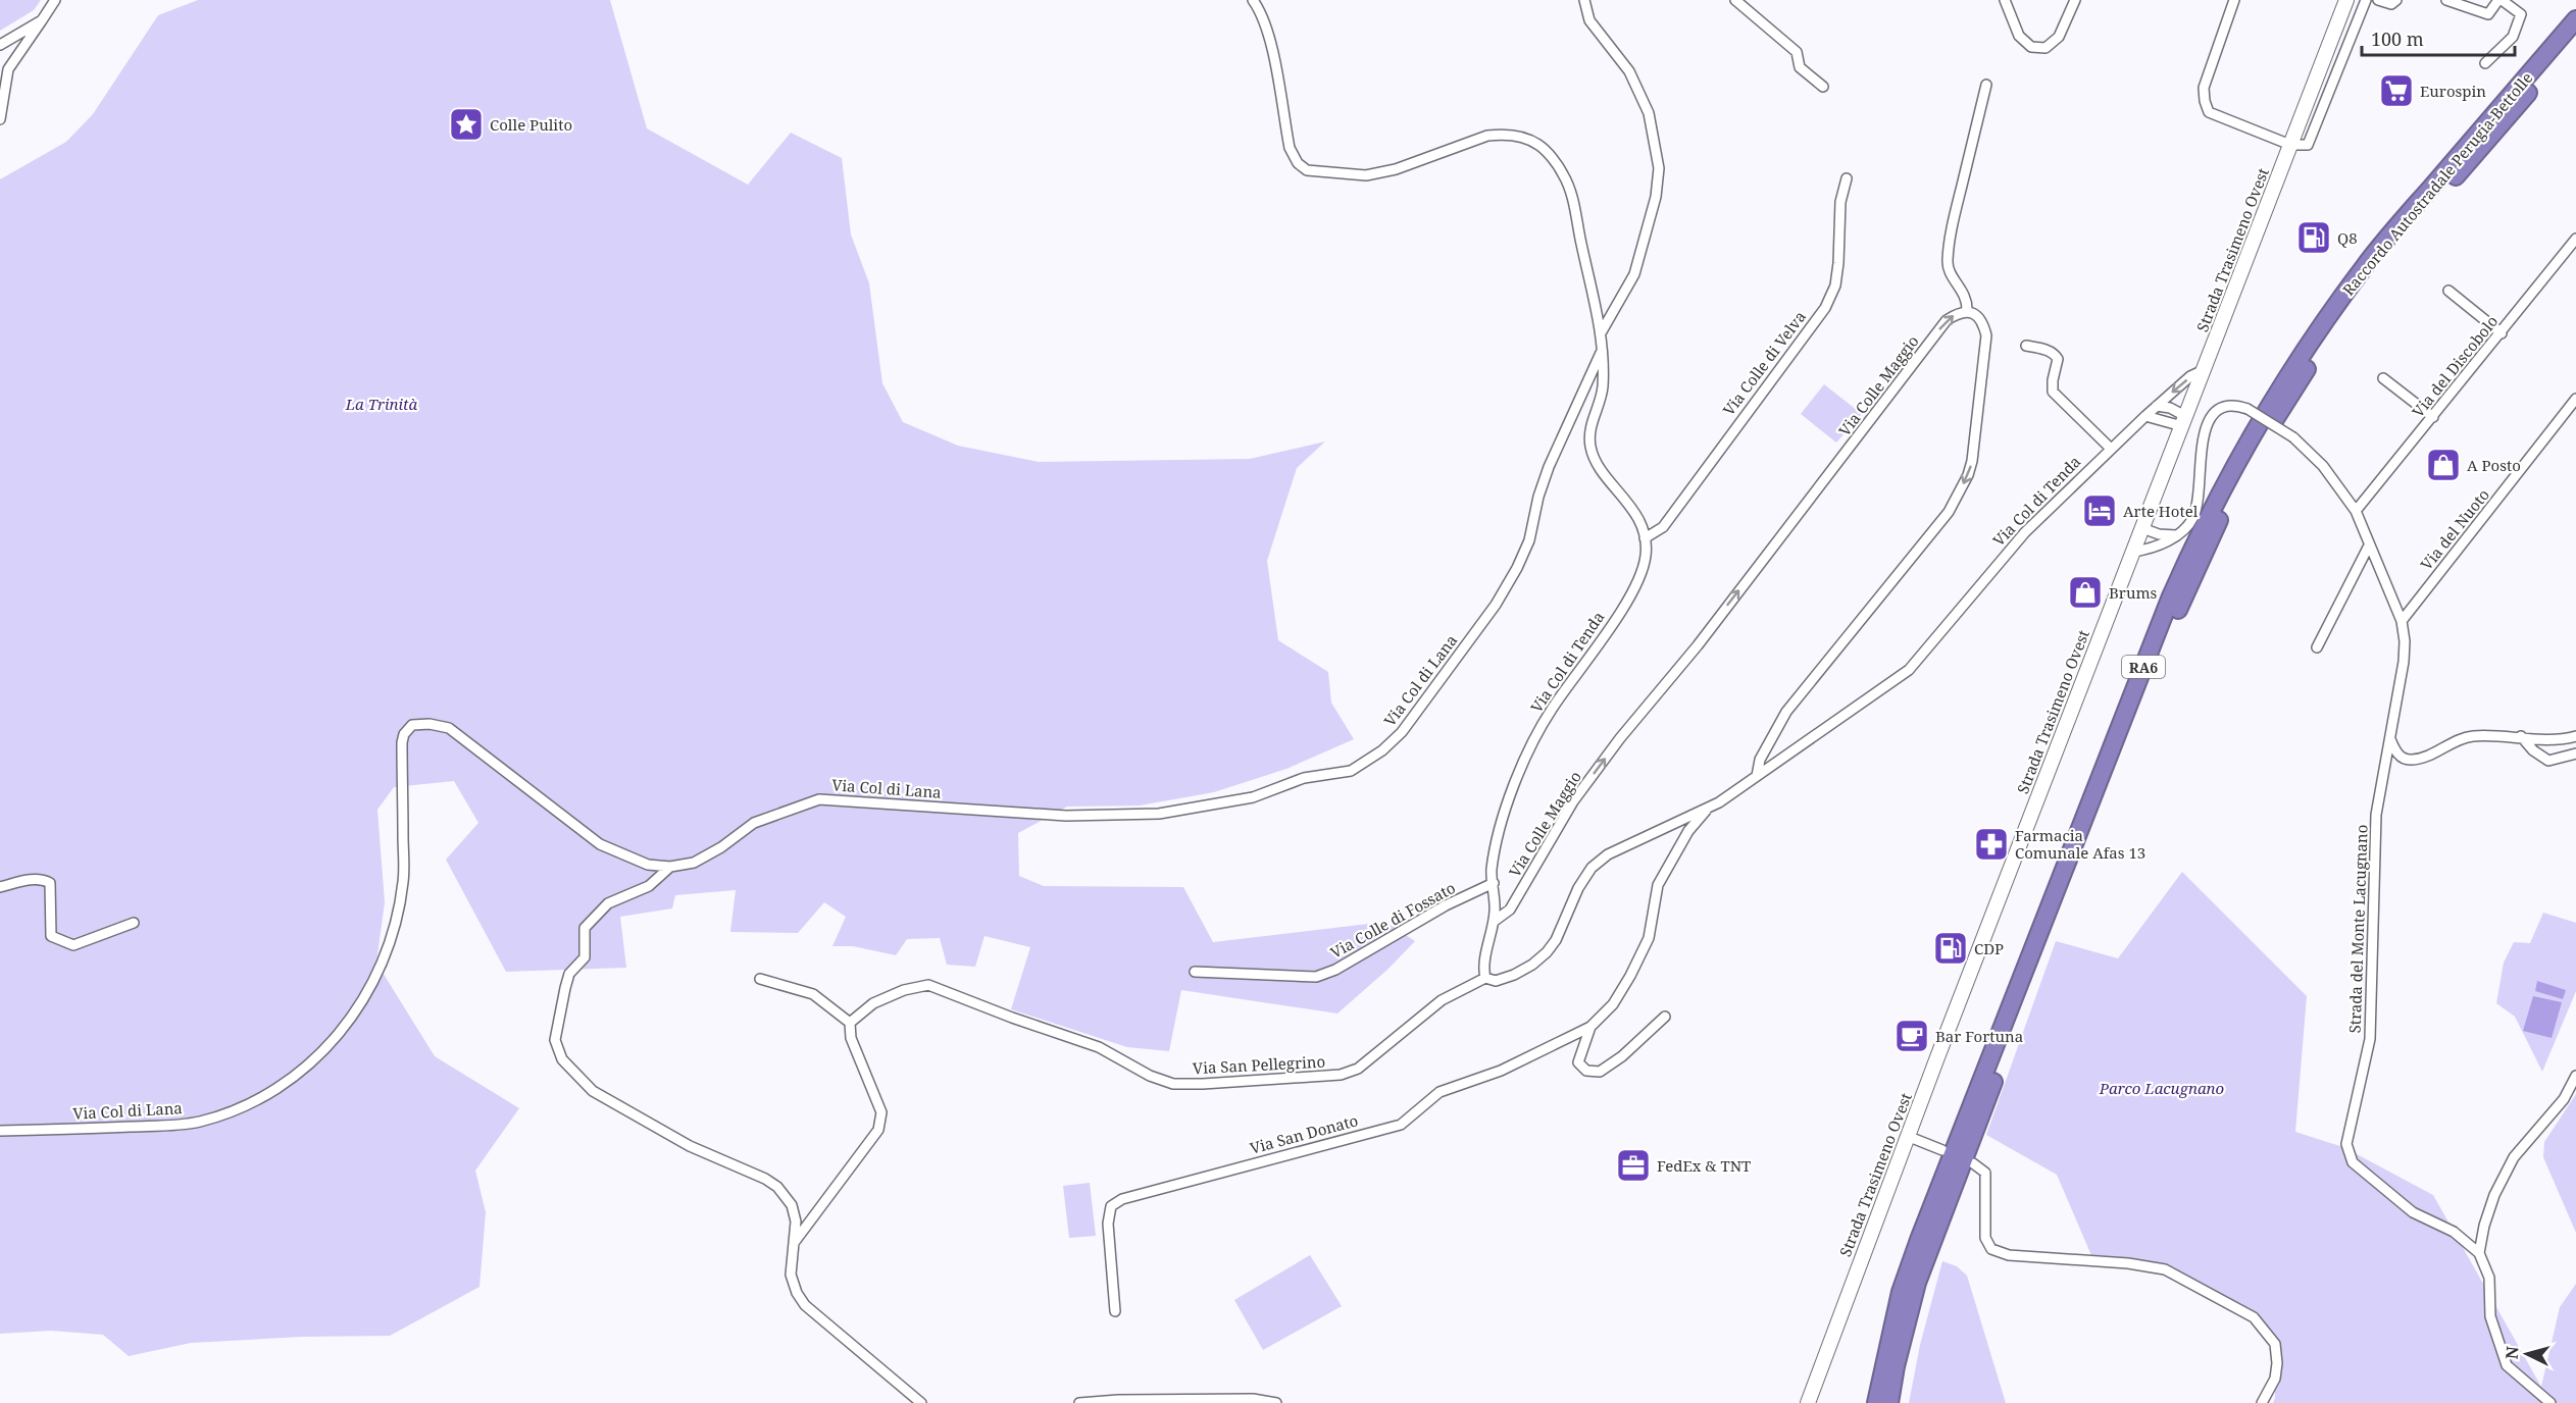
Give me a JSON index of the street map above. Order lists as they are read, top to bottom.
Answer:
{
  "streets": {
    "highway": ["Raccordo Autostradale Perugia-Bettolle", "RA6"],
    "main road": ["Strada Trasimeno Ovest"],
    "street": [
      "Via Colle di Velva",
      "Via del Discobolo",
      "Via Colle Maggio",
      "Via Col di Tenda",
      "Via del Nuoto",
      "Via Col di Lana",
      "Via Colle di Fossato",
      "Strada del Monte Lacugnano",
      "Via San Pellegrino",
      "Via San Donato"
    ]
  },
  "crossings": [
    ["Strada Trasimeno Ovest", "Via Col di Tenda"],
    ["Strada Trasimeno Ovest", "Strada del Monte Lacugnano"],
    ["Via Colle di Velva", "Via Col di Tenda"],
    ["Via del Discobolo", "Strada del Monte Lacugnano"],
    ["Via Colle Maggio", "Via Col di Tenda"],
    ["Via Col di Tenda", "Via Col di Lana"],
    ["Via Col di Tenda", "Via Colle di Fossato"],
    ["Via Col di Tenda", "Via San Pellegrino"],
    ["Via Col di Tenda", "Via San Donato"],
    ["Via del Nuoto", "Strada del Monte Lacugnano"]
  ],
  "one_way": ["Via Colle Maggio"],
  "parks": ["La Trinità", "Parco Lacugnano"],
  "places": {
    "supermarket": ["Eurospin"],
    "place": ["Colle Pulito"],
    "fuel station": ["Q8", "CDP"],
    "shop": ["A Posto", "Brums"],
    "hotel": ["Arte Hotel"],
    "pharmacy": ["Farmacia Comunale Afas 13"],
    "cafe": ["Bar Fortuna"],
    "office": ["FedEx & TNT"]
  },
  "scale_bar": "100 m",
  "north": "left"
}
